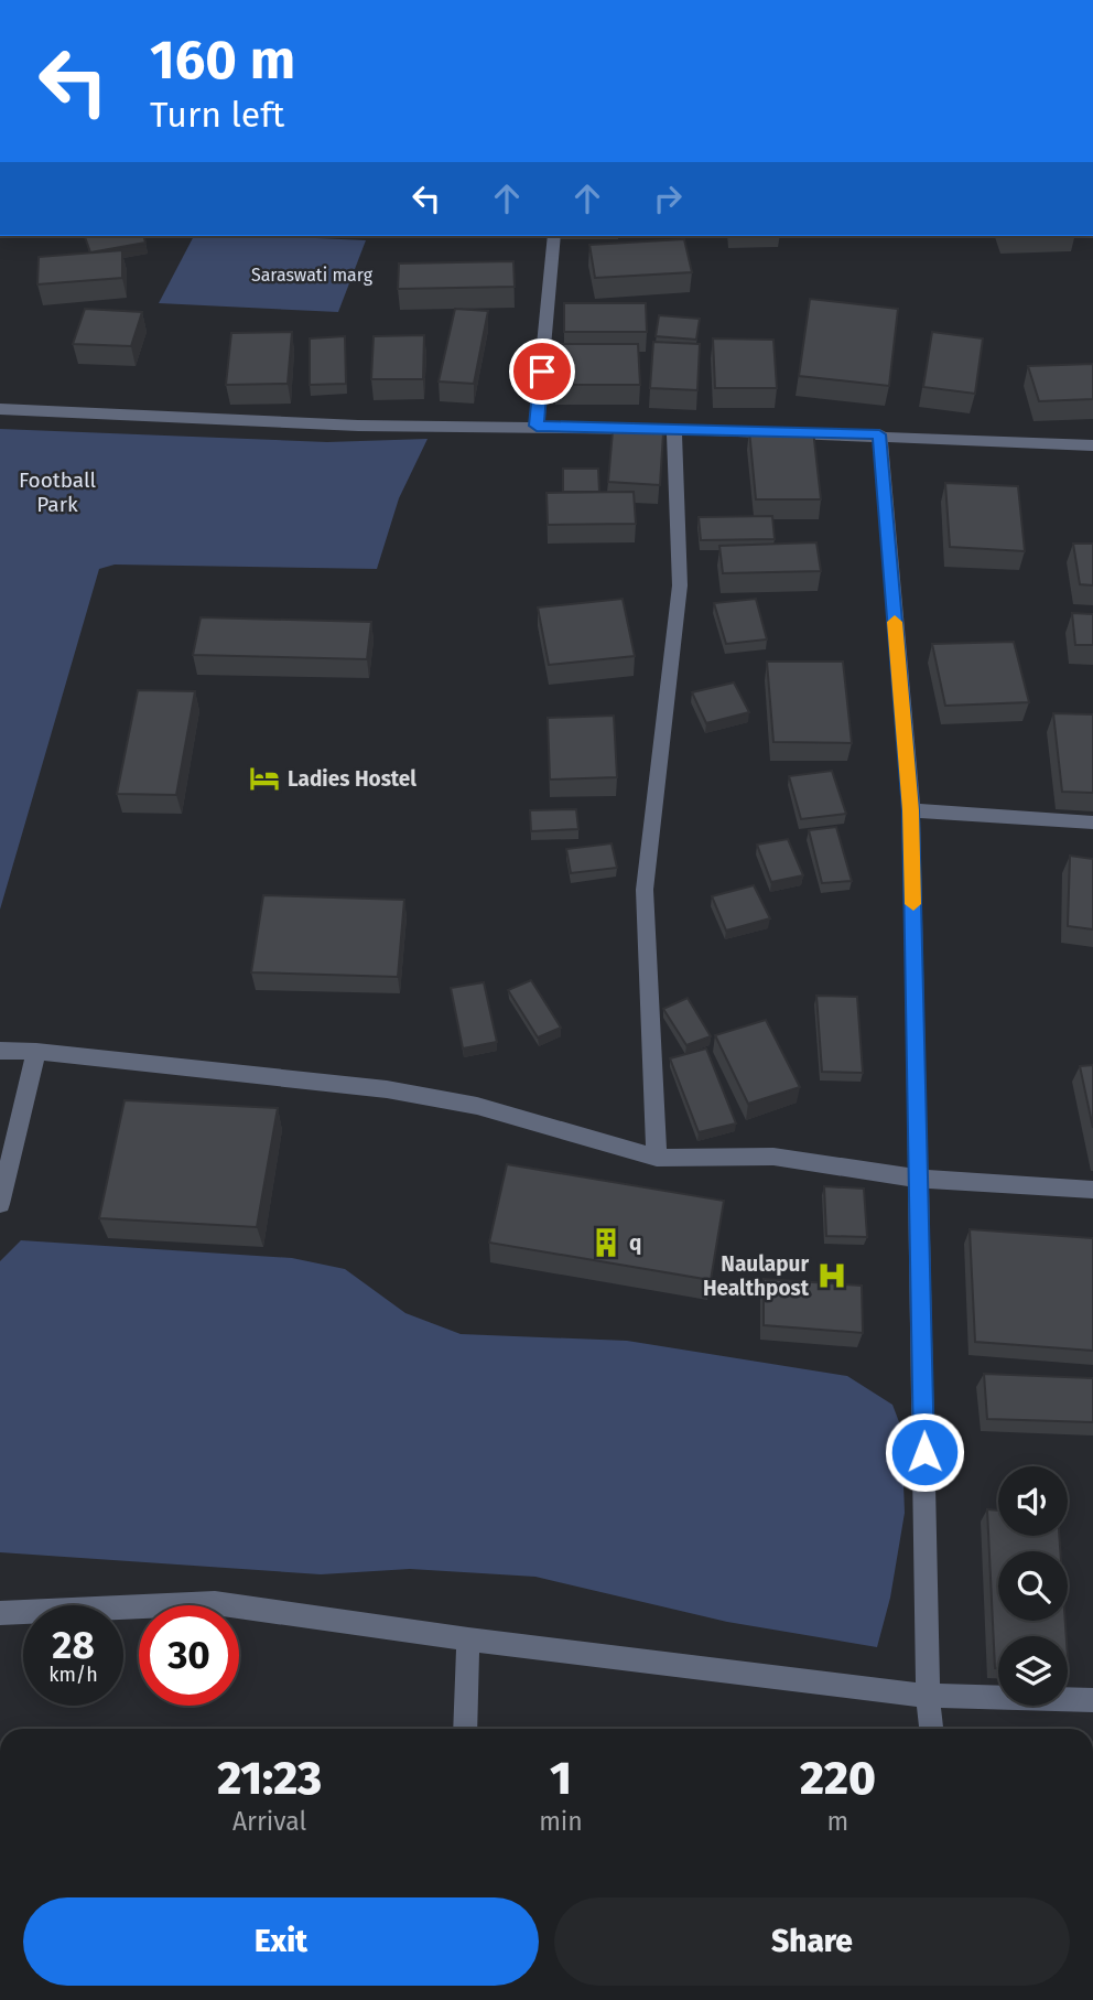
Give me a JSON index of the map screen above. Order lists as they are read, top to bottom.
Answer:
{
  "parks": ["Saraswati marg", "Football Park"],
  "places": {
    "hotel": ["Ladies Hostel"],
    "building": ["q"],
    "hospital": ["Naulapur Healthpost"]
  },
  "page": {
    "turn": ["160 m", "Turn left"],
    "speed": "28 km/h",
    "limit": "30",
    "eta": [
      "21:23",
      "Arrival",
      "1",
      "min",
      "220",
      "m"
    ],
    "buttons": ["Exit", "Share"]
  }
}
